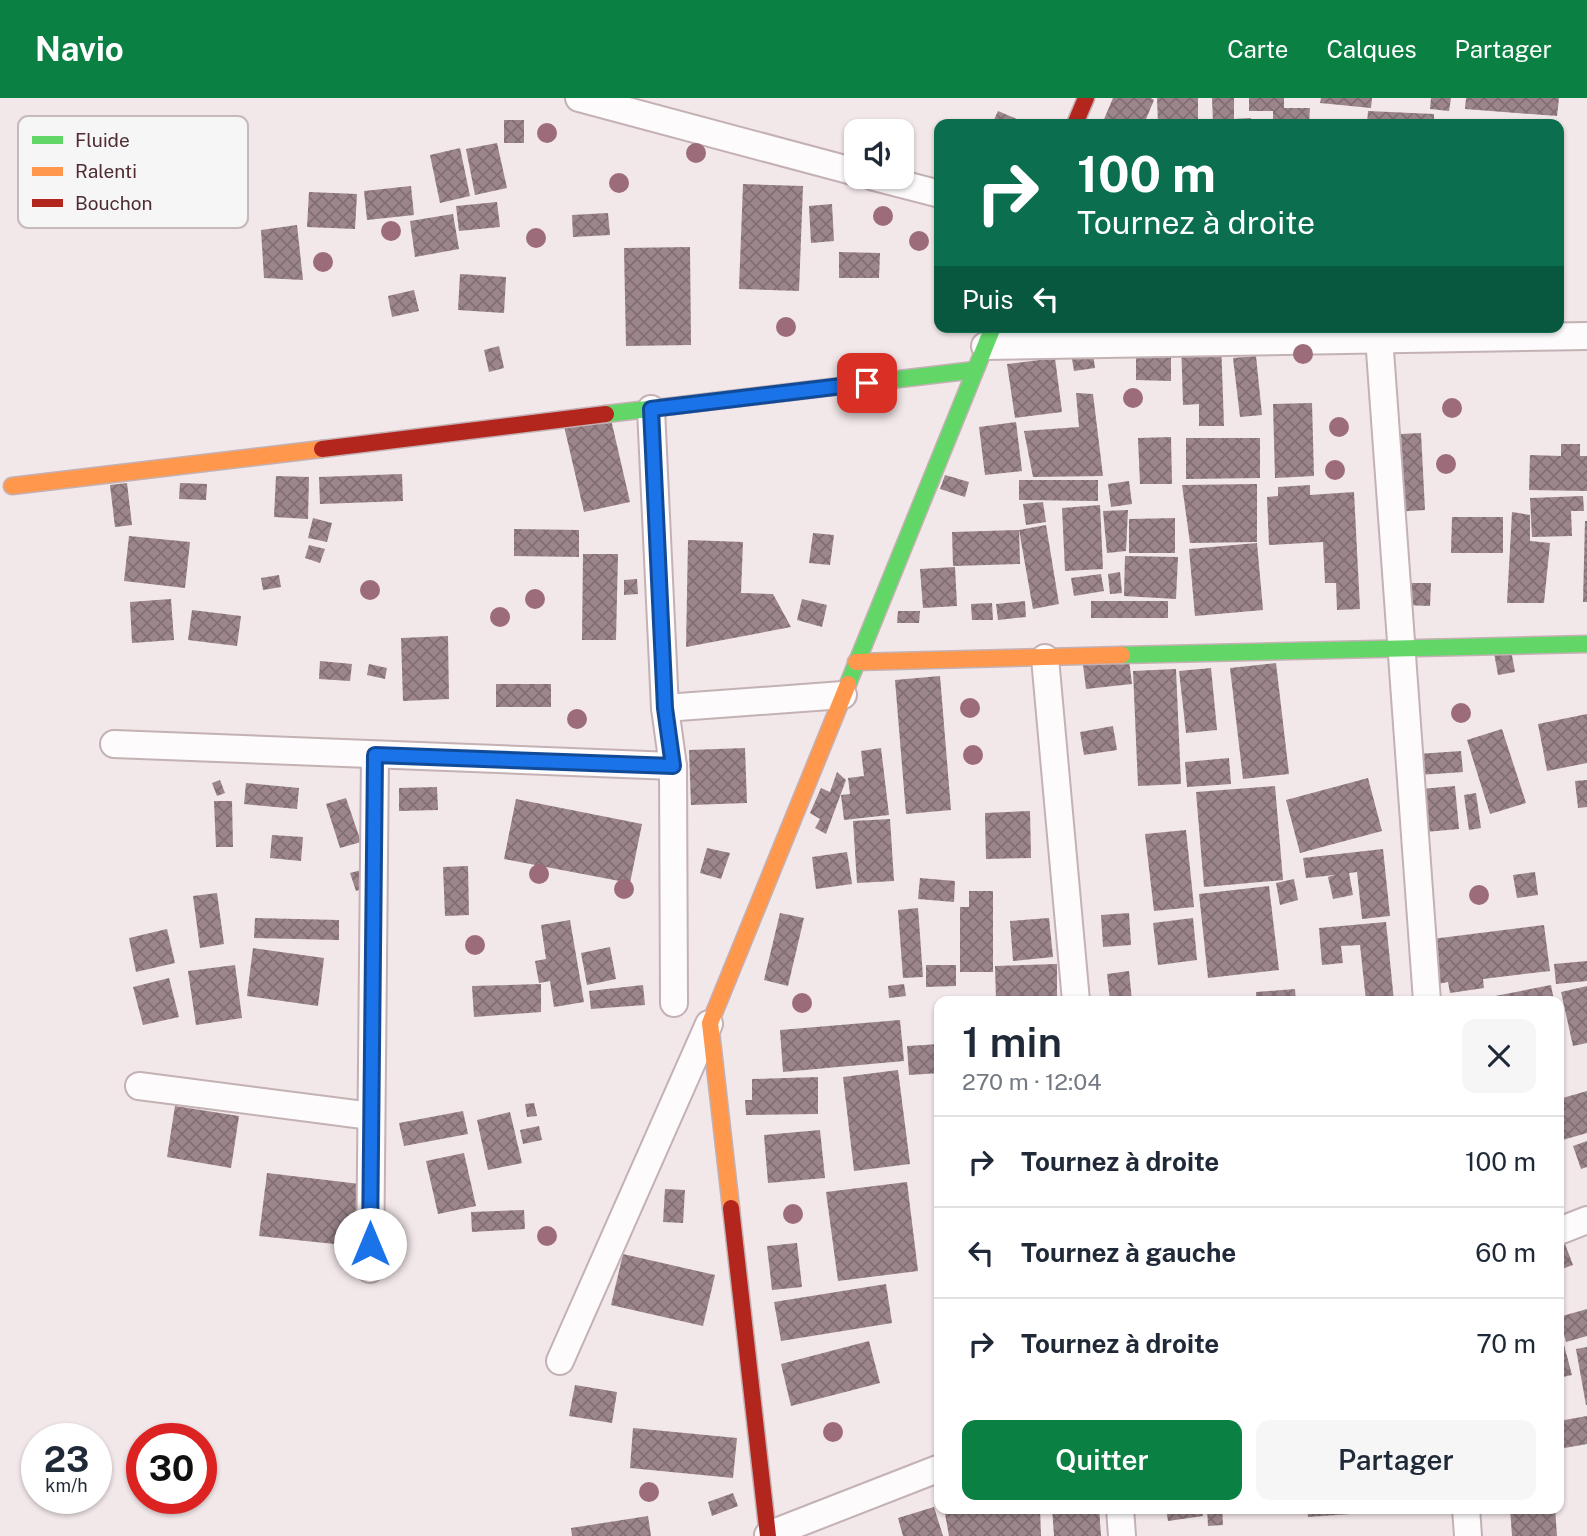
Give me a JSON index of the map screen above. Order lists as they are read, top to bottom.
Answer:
{
  "legend": ["Fluide", "Ralenti", "Bouchon"],
  "page": {
    "header": "Navio",
    "nav": ["Carte", "Calques", "Partager"],
    "turn": ["100 m", "Tournez à droite"],
    "then": "Puis",
    "heading": ["1 min", "270 m · 12:04"],
    "list": [
      {
        "name": "Tournez à droite",
        "value": "100 m"
      },
      {
        "name": "Tournez à gauche",
        "value": "60 m"
      },
      {
        "name": "Tournez à droite",
        "value": "70 m"
      }
    ],
    "buttons": ["Quitter", "Partager"],
    "speed": "23 km/h",
    "limit": "30"
  }
}
